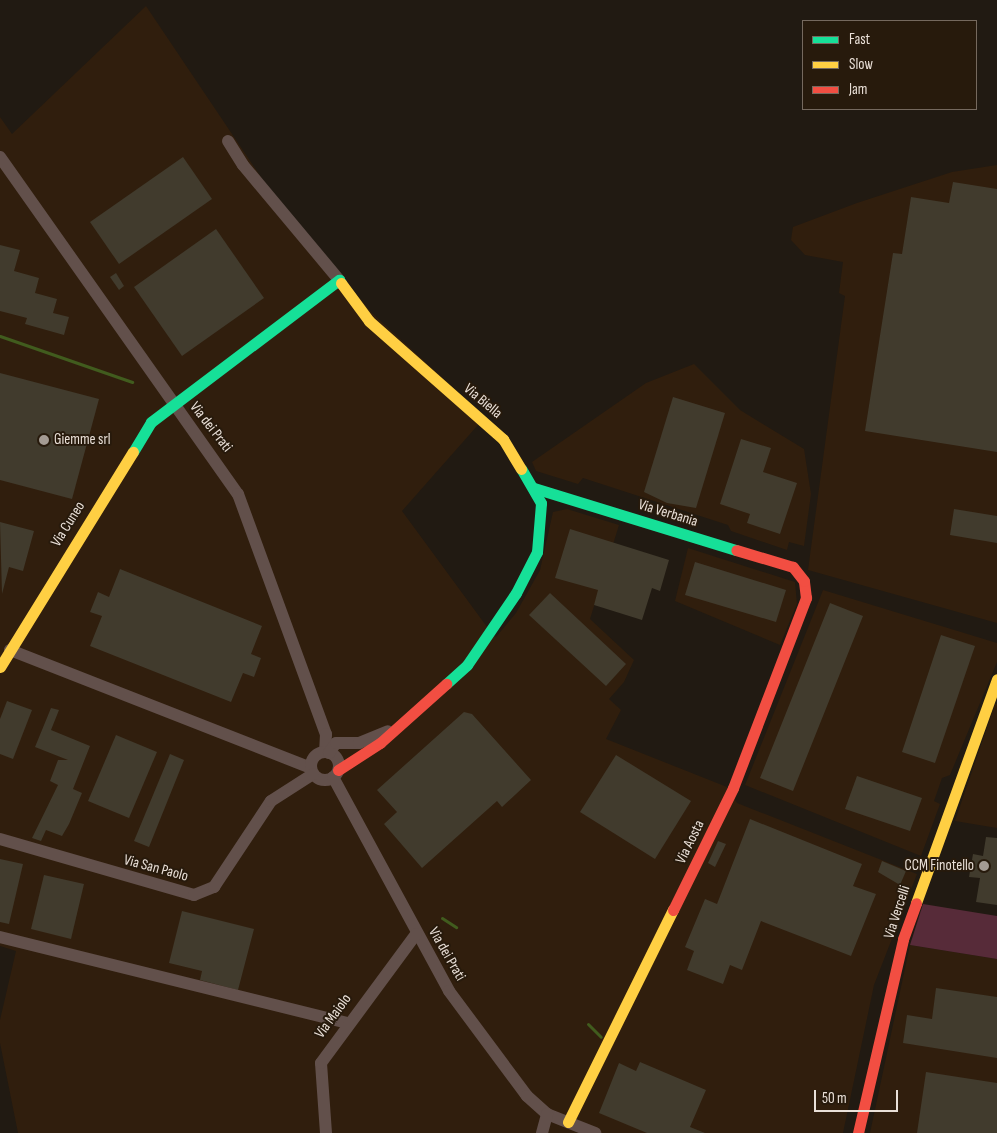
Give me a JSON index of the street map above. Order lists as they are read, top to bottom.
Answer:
{
  "streets": {
    "street": [
      "Via Biella",
      "Via dei Prati",
      "Via Verbania",
      "Via Cuneo",
      "Via Aosta",
      "Via San Paolo",
      "Via Vercelli",
      "Via Maiolo"
    ]
  },
  "crossings": [
    ["Via Biella", "Via dei Prati"],
    ["Via Biella", "Via Verbania"],
    ["Via Biella", "Via San Paolo"],
    ["Via dei Prati", "Via Cuneo"],
    ["Via dei Prati", "Via San Paolo"],
    ["Via dei Prati", "Via Maiolo"],
    ["Via Verbania", "Via Aosta"]
  ],
  "places": ["Giemme srl", "CCM Finotello"],
  "legend": ["Fast", "Slow", "Jam"],
  "scale_bar": "50 m"
}
